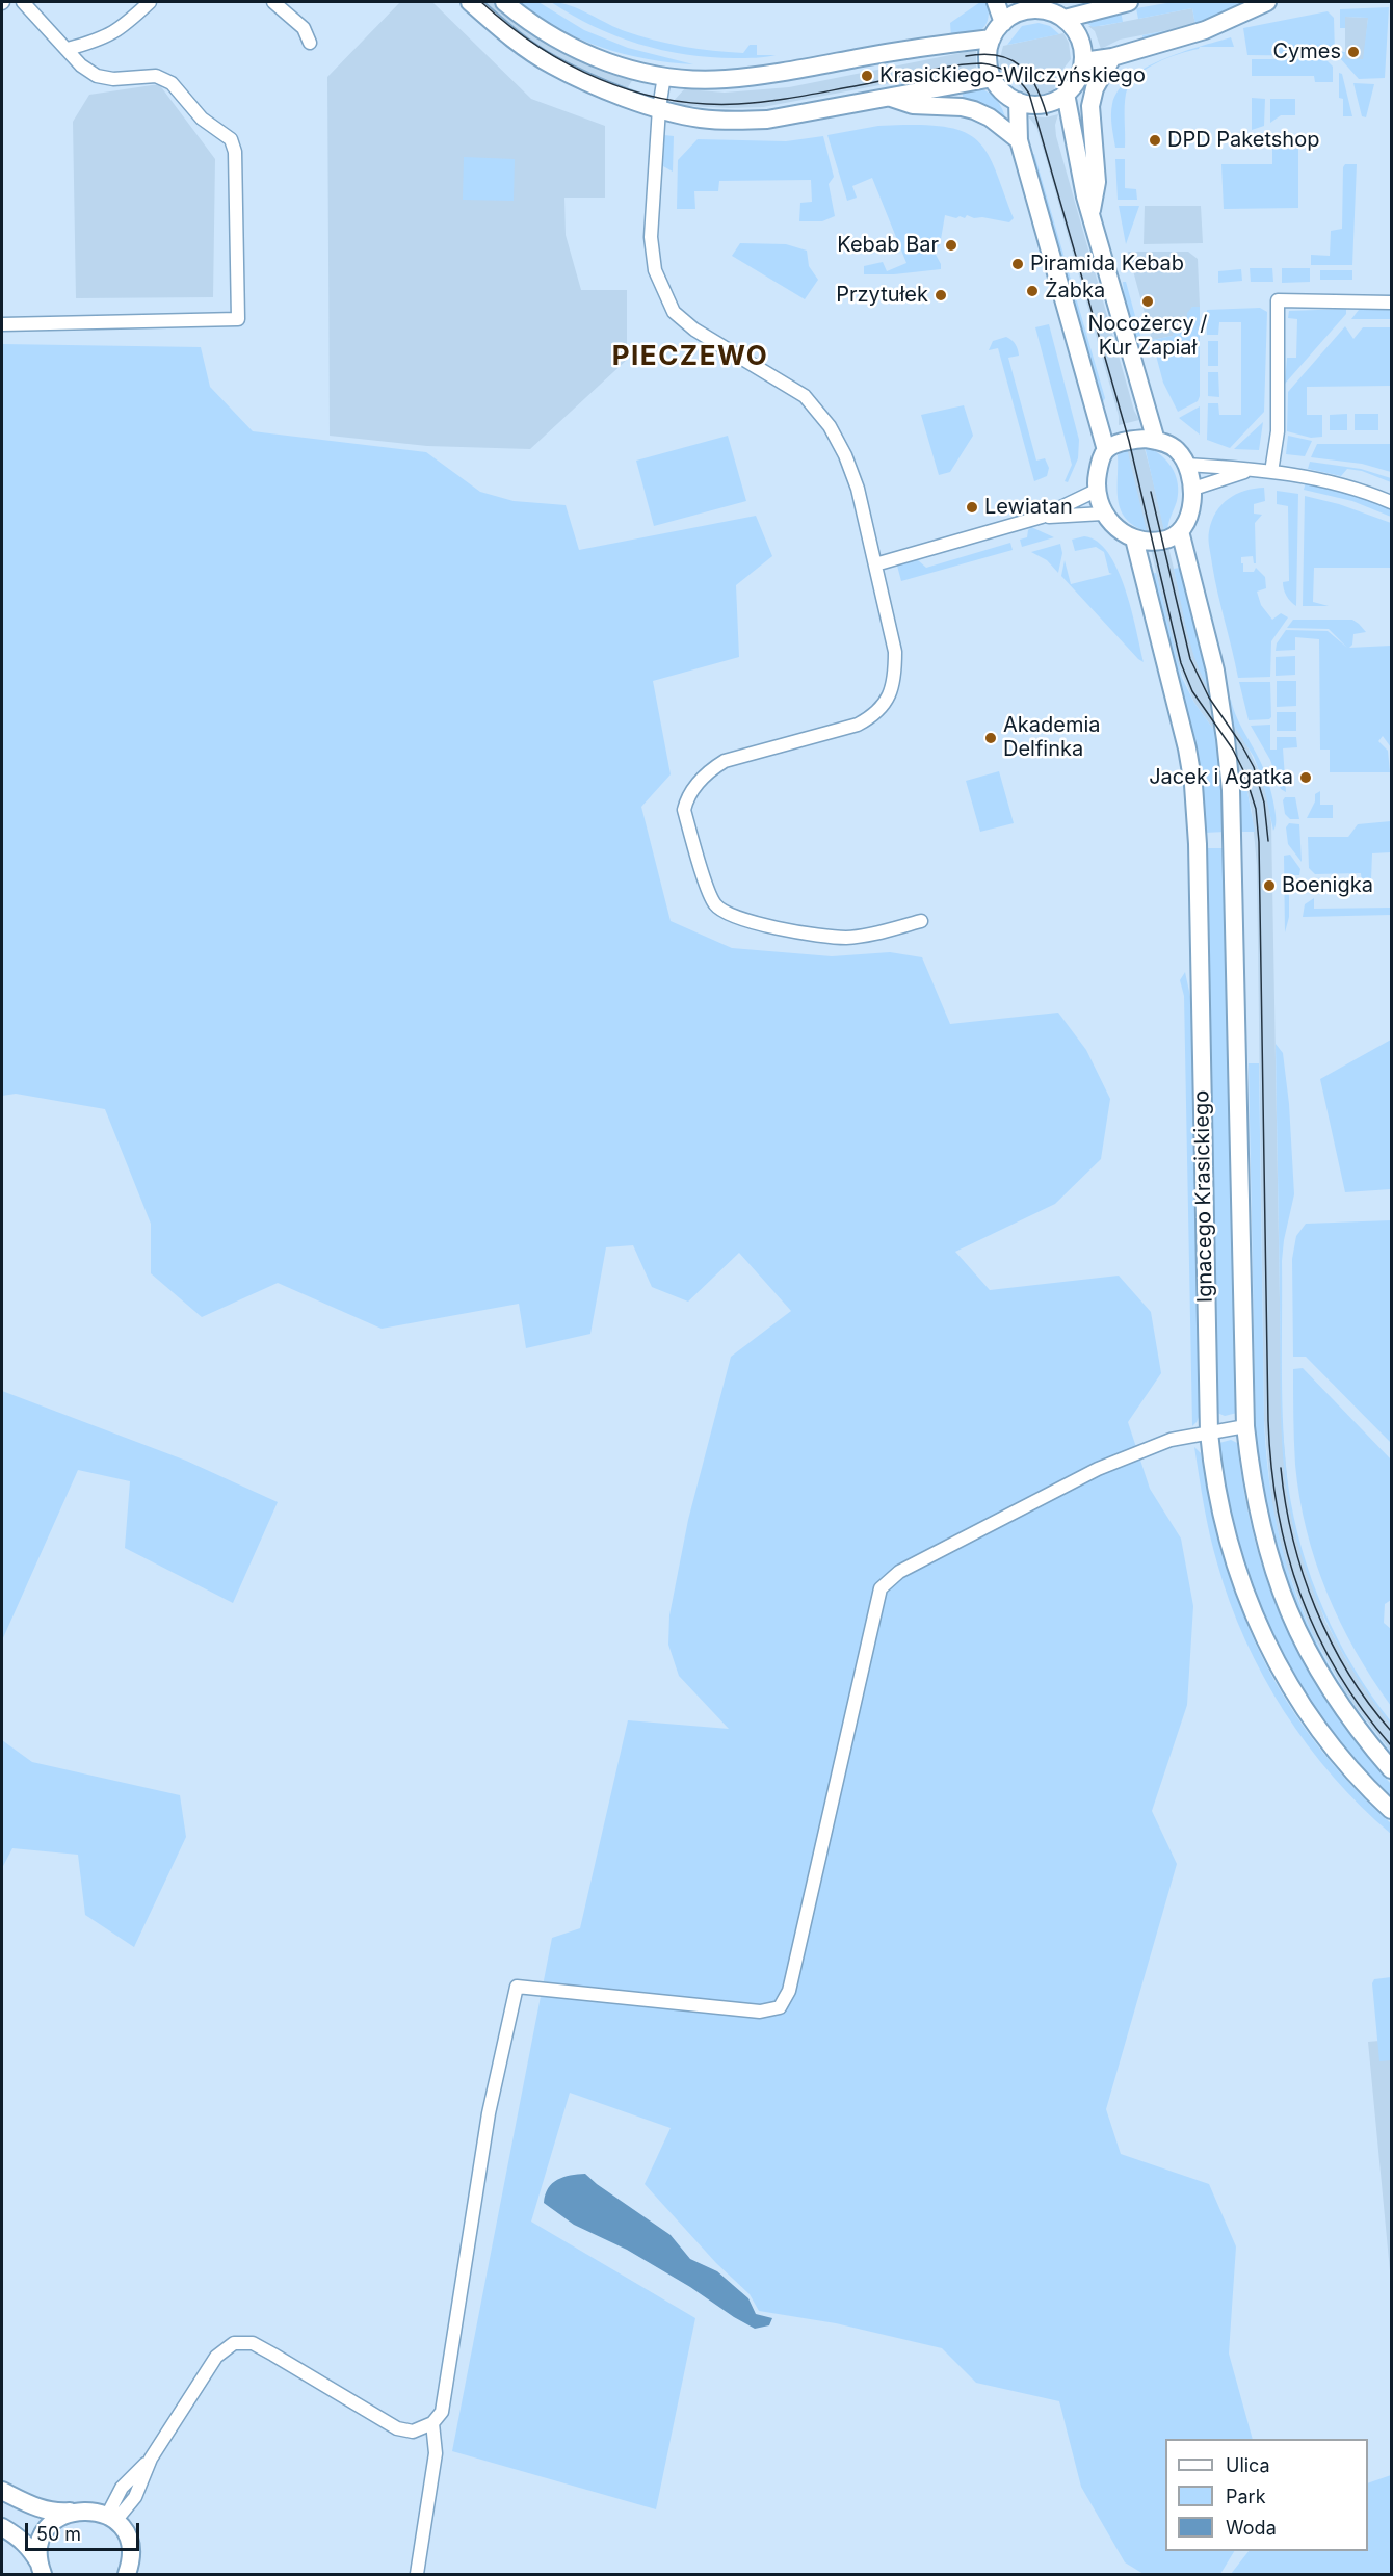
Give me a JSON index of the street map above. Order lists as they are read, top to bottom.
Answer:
{
  "streets": {
    "main road": ["Ignacego Krasickiego"]
  },
  "districts": ["PIECZEWO"],
  "places": [
    "Cymes",
    "Krasickiego-Wilczyńskiego",
    "DPD Paketshop",
    "Kebab Bar",
    "Piramida Kebab",
    "Żabka",
    "Przytułek",
    "Nocożercy / Kur Zapiał",
    "Lewiatan",
    "Akademia Delfinka",
    "Jacek i Agatka",
    "Boenigka"
  ],
  "legend": ["Ulica", "Park", "Woda"],
  "scale_bar": "50 m"
}
